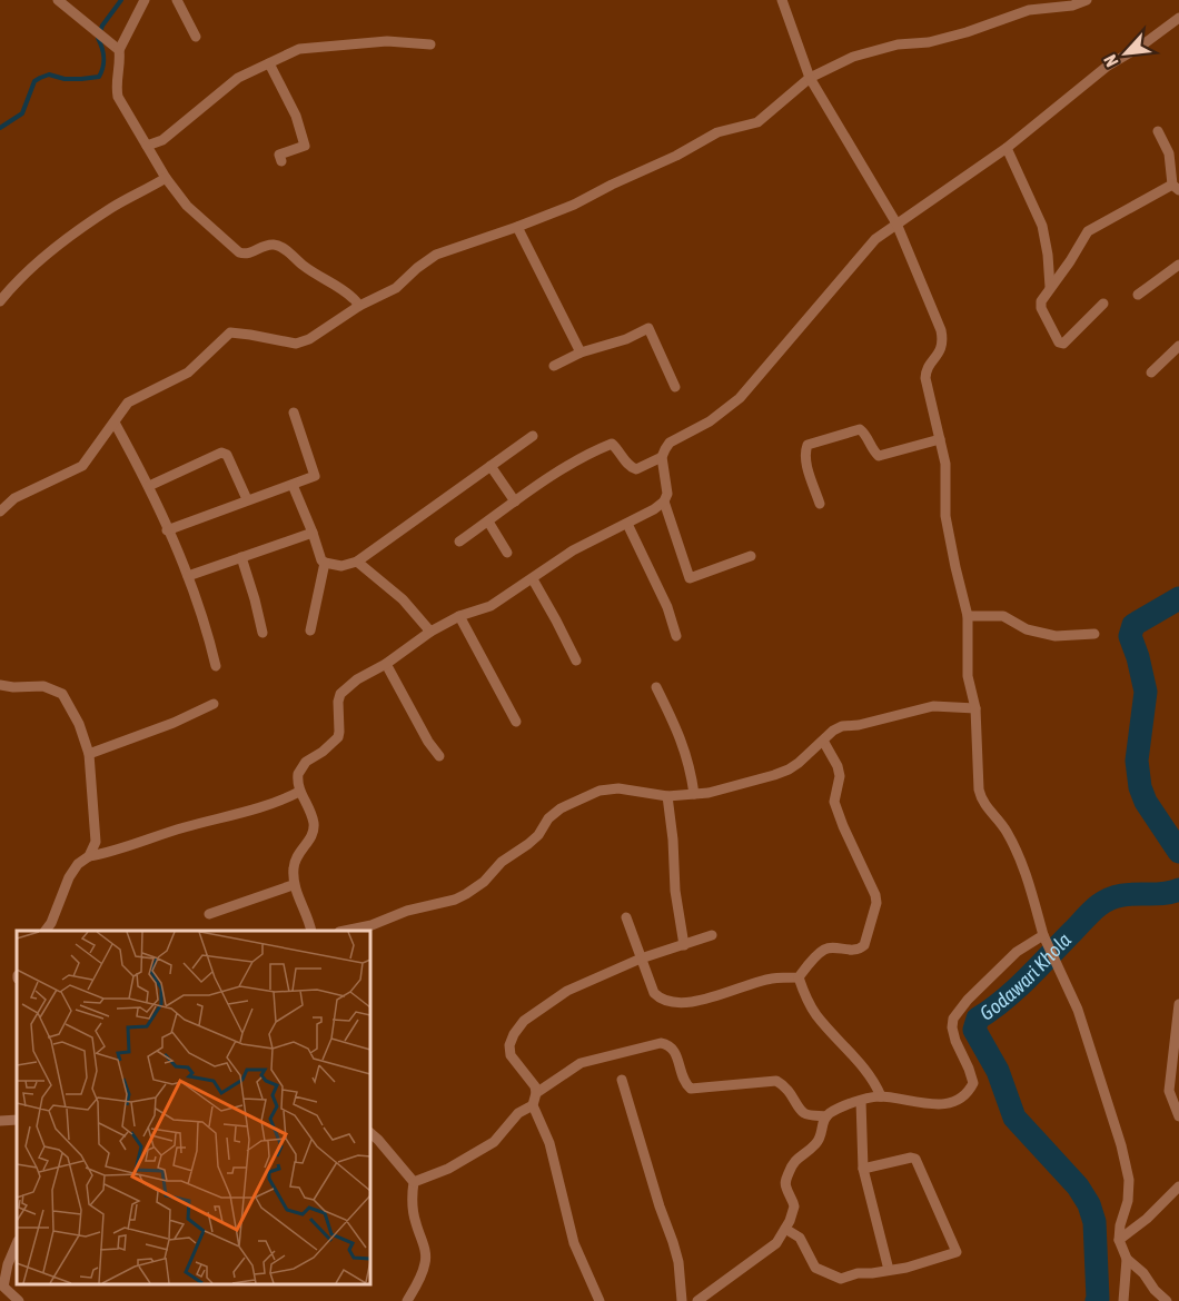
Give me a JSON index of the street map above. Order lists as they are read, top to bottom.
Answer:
{
  "water": ["Godawari Khola"],
  "north": "bottom left"
}
